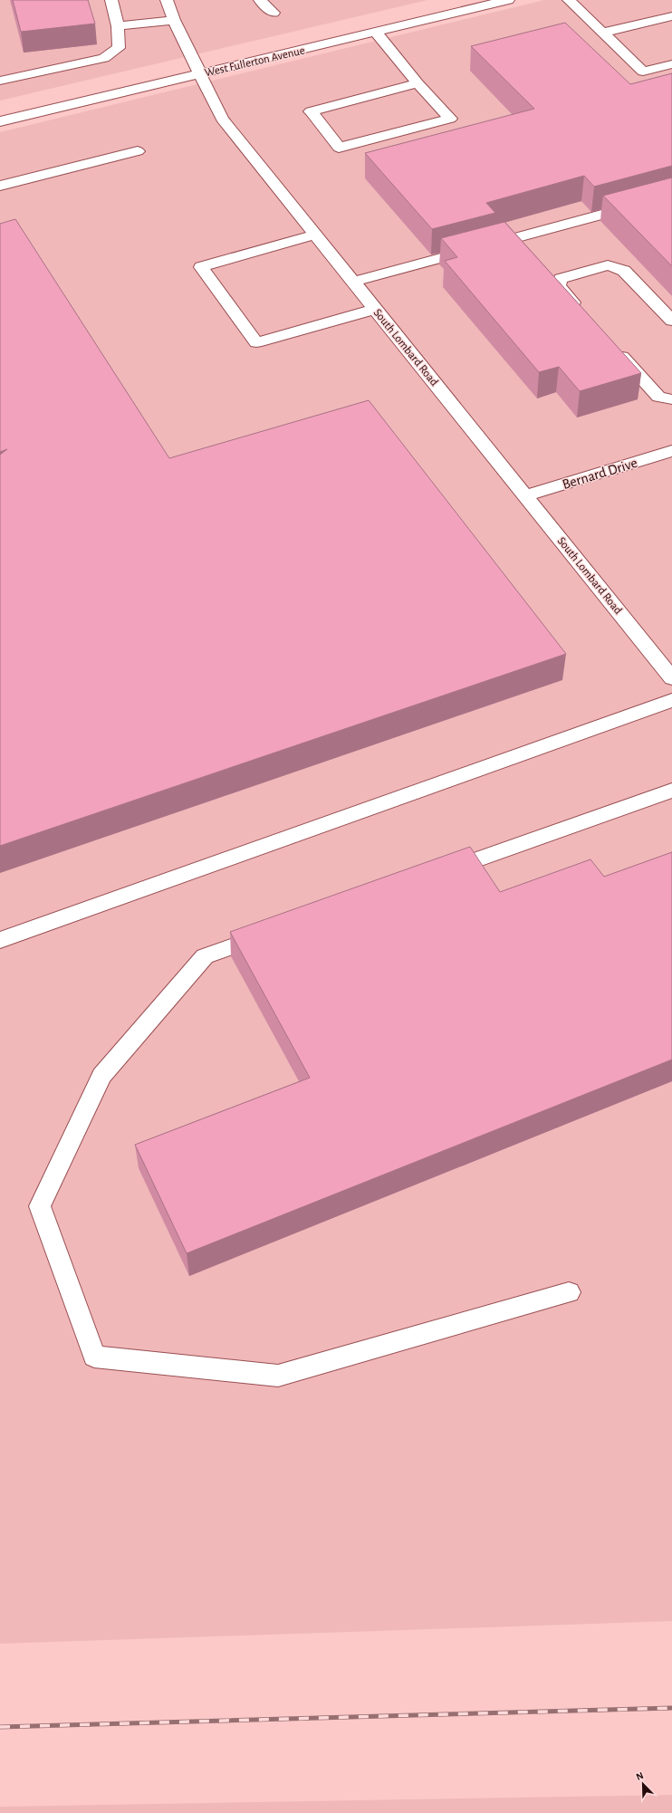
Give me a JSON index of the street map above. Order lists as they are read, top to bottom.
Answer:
{
  "streets": {
    "street": ["West Fullerton Avenue", "South Lombard Road", "Bernard Drive"]
  },
  "crossings": [
    ["West Fullerton Avenue", "South Lombard Road"],
    ["South Lombard Road", "Bernard Drive"]
  ],
  "north": "top left"
}
